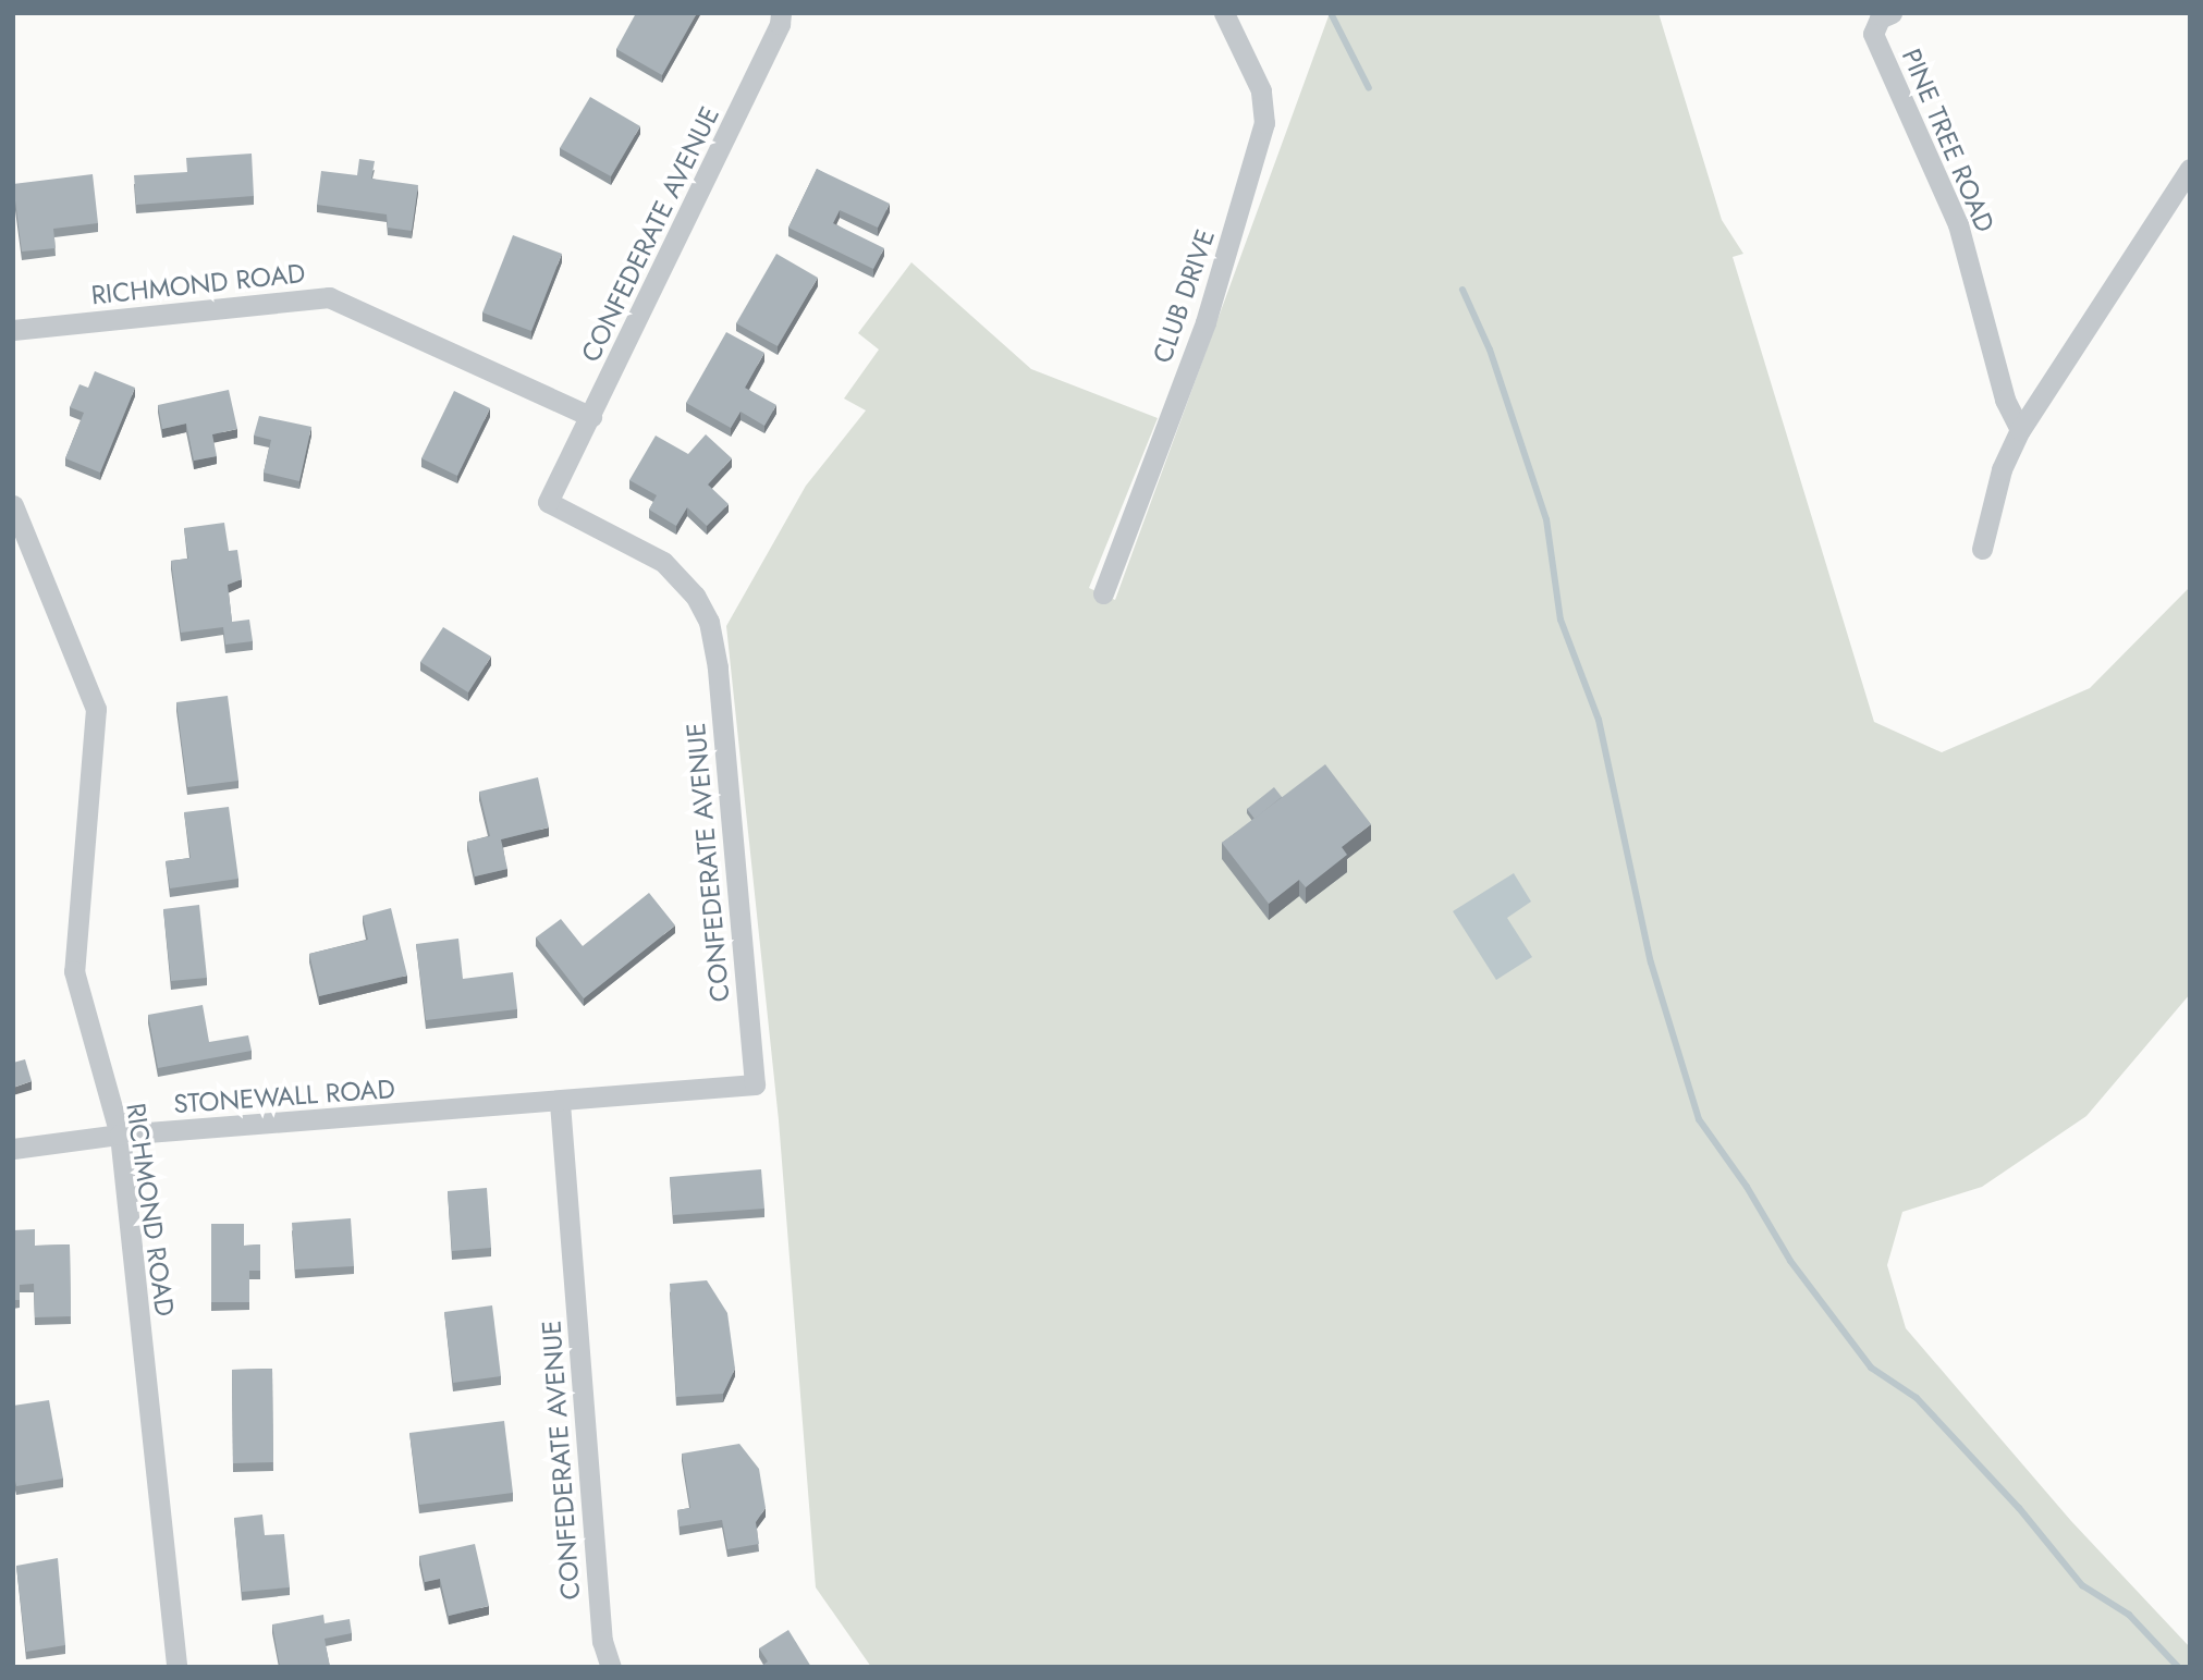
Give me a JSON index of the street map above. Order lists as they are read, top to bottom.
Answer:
{
  "streets": {
    "street": [
      "PINE TREE ROAD",
      "CONFEDERATE AVENUE",
      "RICHMOND ROAD",
      "CLUB DRIVE",
      "STONEWALL ROAD"
    ]
  },
  "crossings": [
    ["CONFEDERATE AVENUE", "RICHMOND ROAD"],
    ["CONFEDERATE AVENUE", "STONEWALL ROAD"],
    ["RICHMOND ROAD", "STONEWALL ROAD"]
  ]
}
